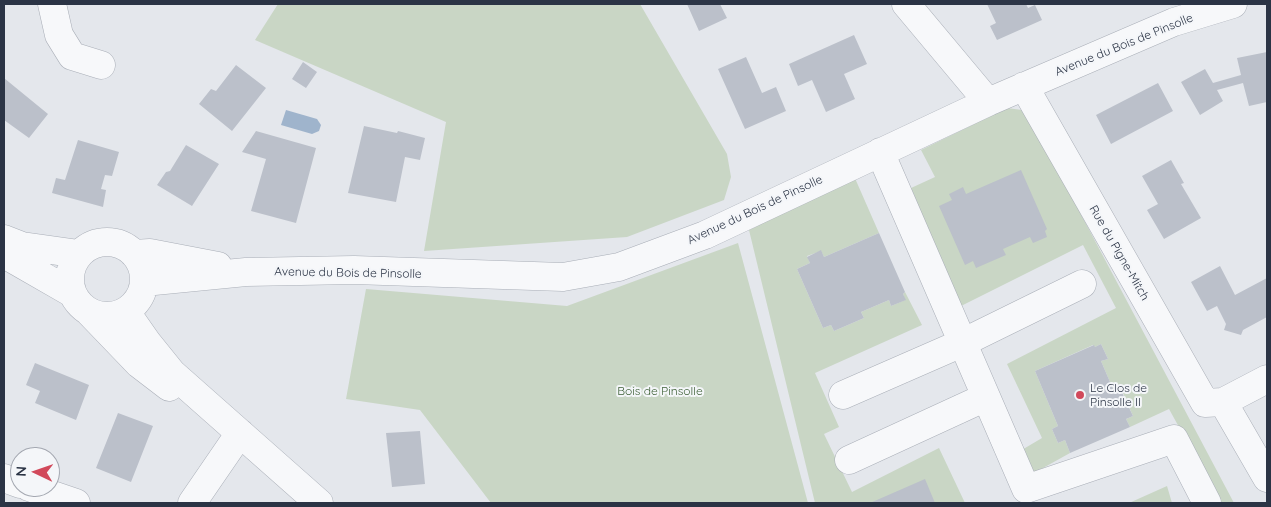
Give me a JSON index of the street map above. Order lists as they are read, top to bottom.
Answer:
{
  "streets": {
    "street": ["Avenue du Bois de Pinsolle", "Rue du Pigne-Mitch"]
  },
  "crossings": [
    ["Avenue du Bois de Pinsolle", "Rue du Pigne-Mitch"]
  ],
  "parks": ["Bois de Pinsolle"],
  "places": ["Le Clos de Pinsolle II"],
  "north": "left"
}
